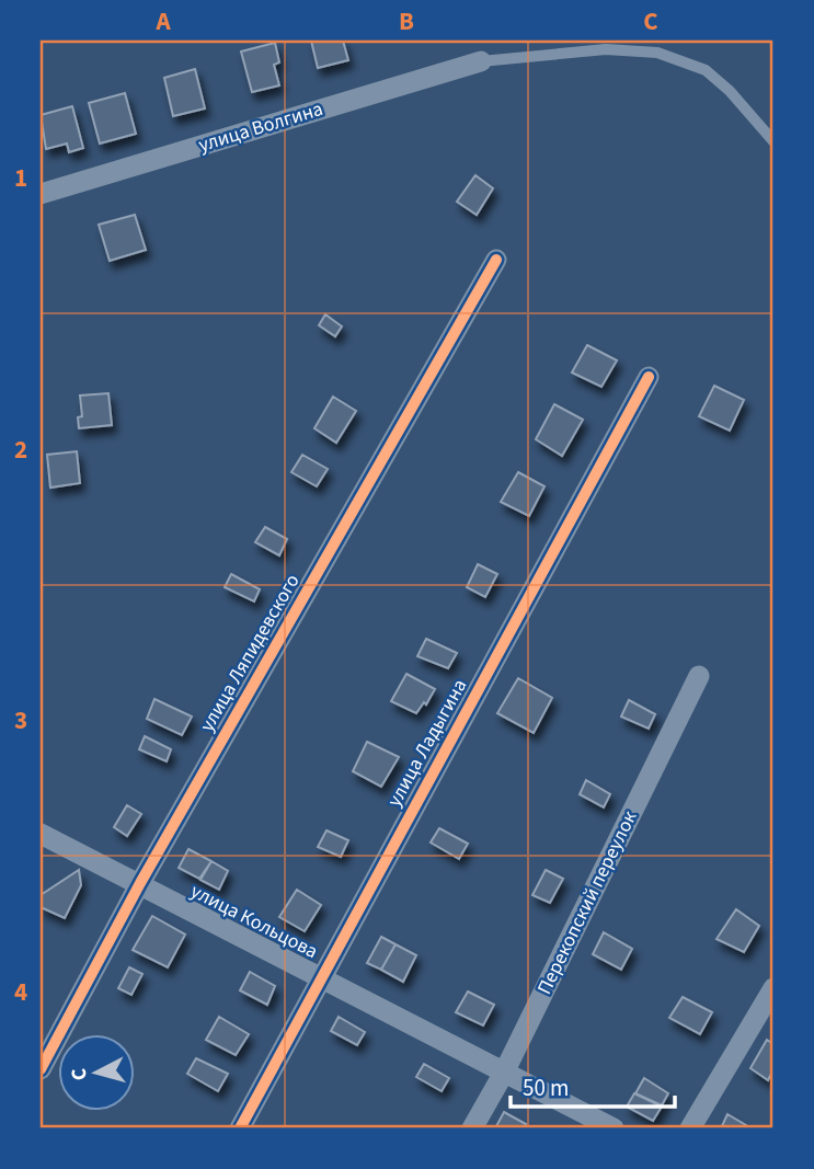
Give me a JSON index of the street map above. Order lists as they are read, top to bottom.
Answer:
{
  "streets": {
    "street": [
      "улица Волгина",
      "улица Ляпидевского",
      "улица Ладыгина",
      "Перекопский переулок",
      "улица Кольцова"
    ]
  },
  "crossings": [
    ["улица Ляпидевского", "улица Кольцова"],
    ["улица Ладыгина", "улица Кольцова"],
    ["Перекопский переулок", "улица Кольцова"]
  ],
  "scale_bar": "50 m",
  "north": "left",
  "grid": {
    "columns": ["A", "B", "C"],
    "rows": [
      "1",
      "2",
      "3",
      "4"
    ]
  }
}
